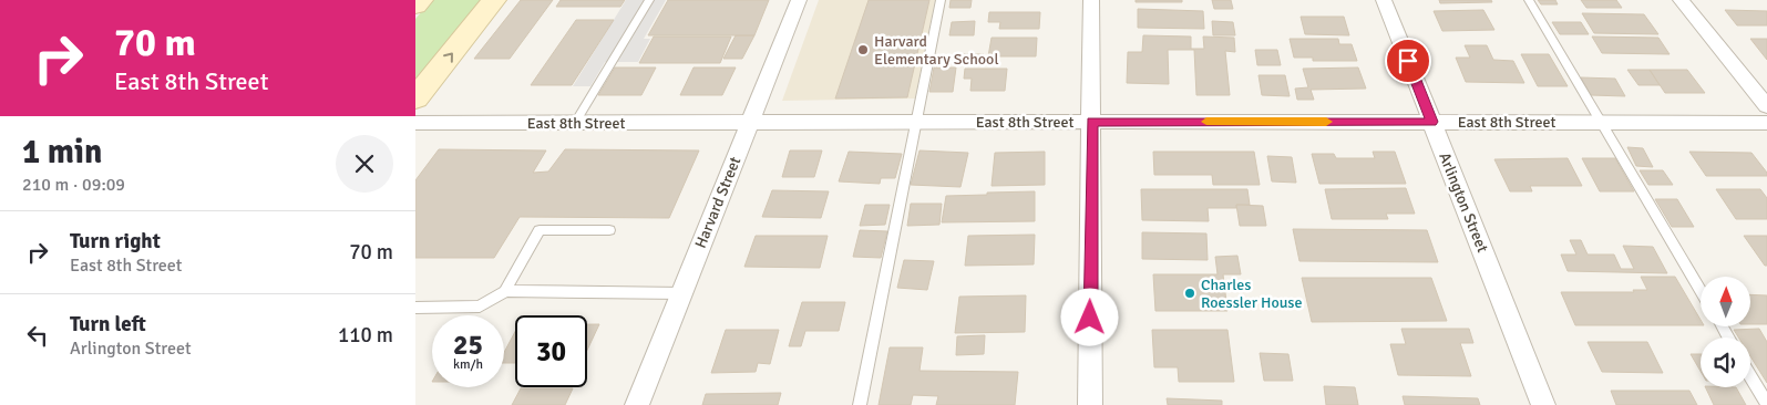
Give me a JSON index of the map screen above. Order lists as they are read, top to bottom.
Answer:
{
  "streets": {
    "street": ["East 8th Street", "Harvard Street", "Arlington Street"]
  },
  "crossings": [
    ["East 8th Street", "Harvard Street"],
    ["East 8th Street", "Arlington Street"]
  ],
  "places": ["Harvard Elementary School", "Charles Roessler House"],
  "north": "top",
  "page": {
    "turn": ["70 m", "East 8th Street"],
    "heading": ["1 min", "210 m · 09:09"],
    "list": [
      {
        "name": "Turn right",
        "note": "East 8th Street",
        "value": "70 m"
      },
      {
        "name": "Turn left",
        "note": "Arlington Street",
        "value": "110 m"
      }
    ],
    "speed": "25 km/h",
    "limit": "30"
  }
}
